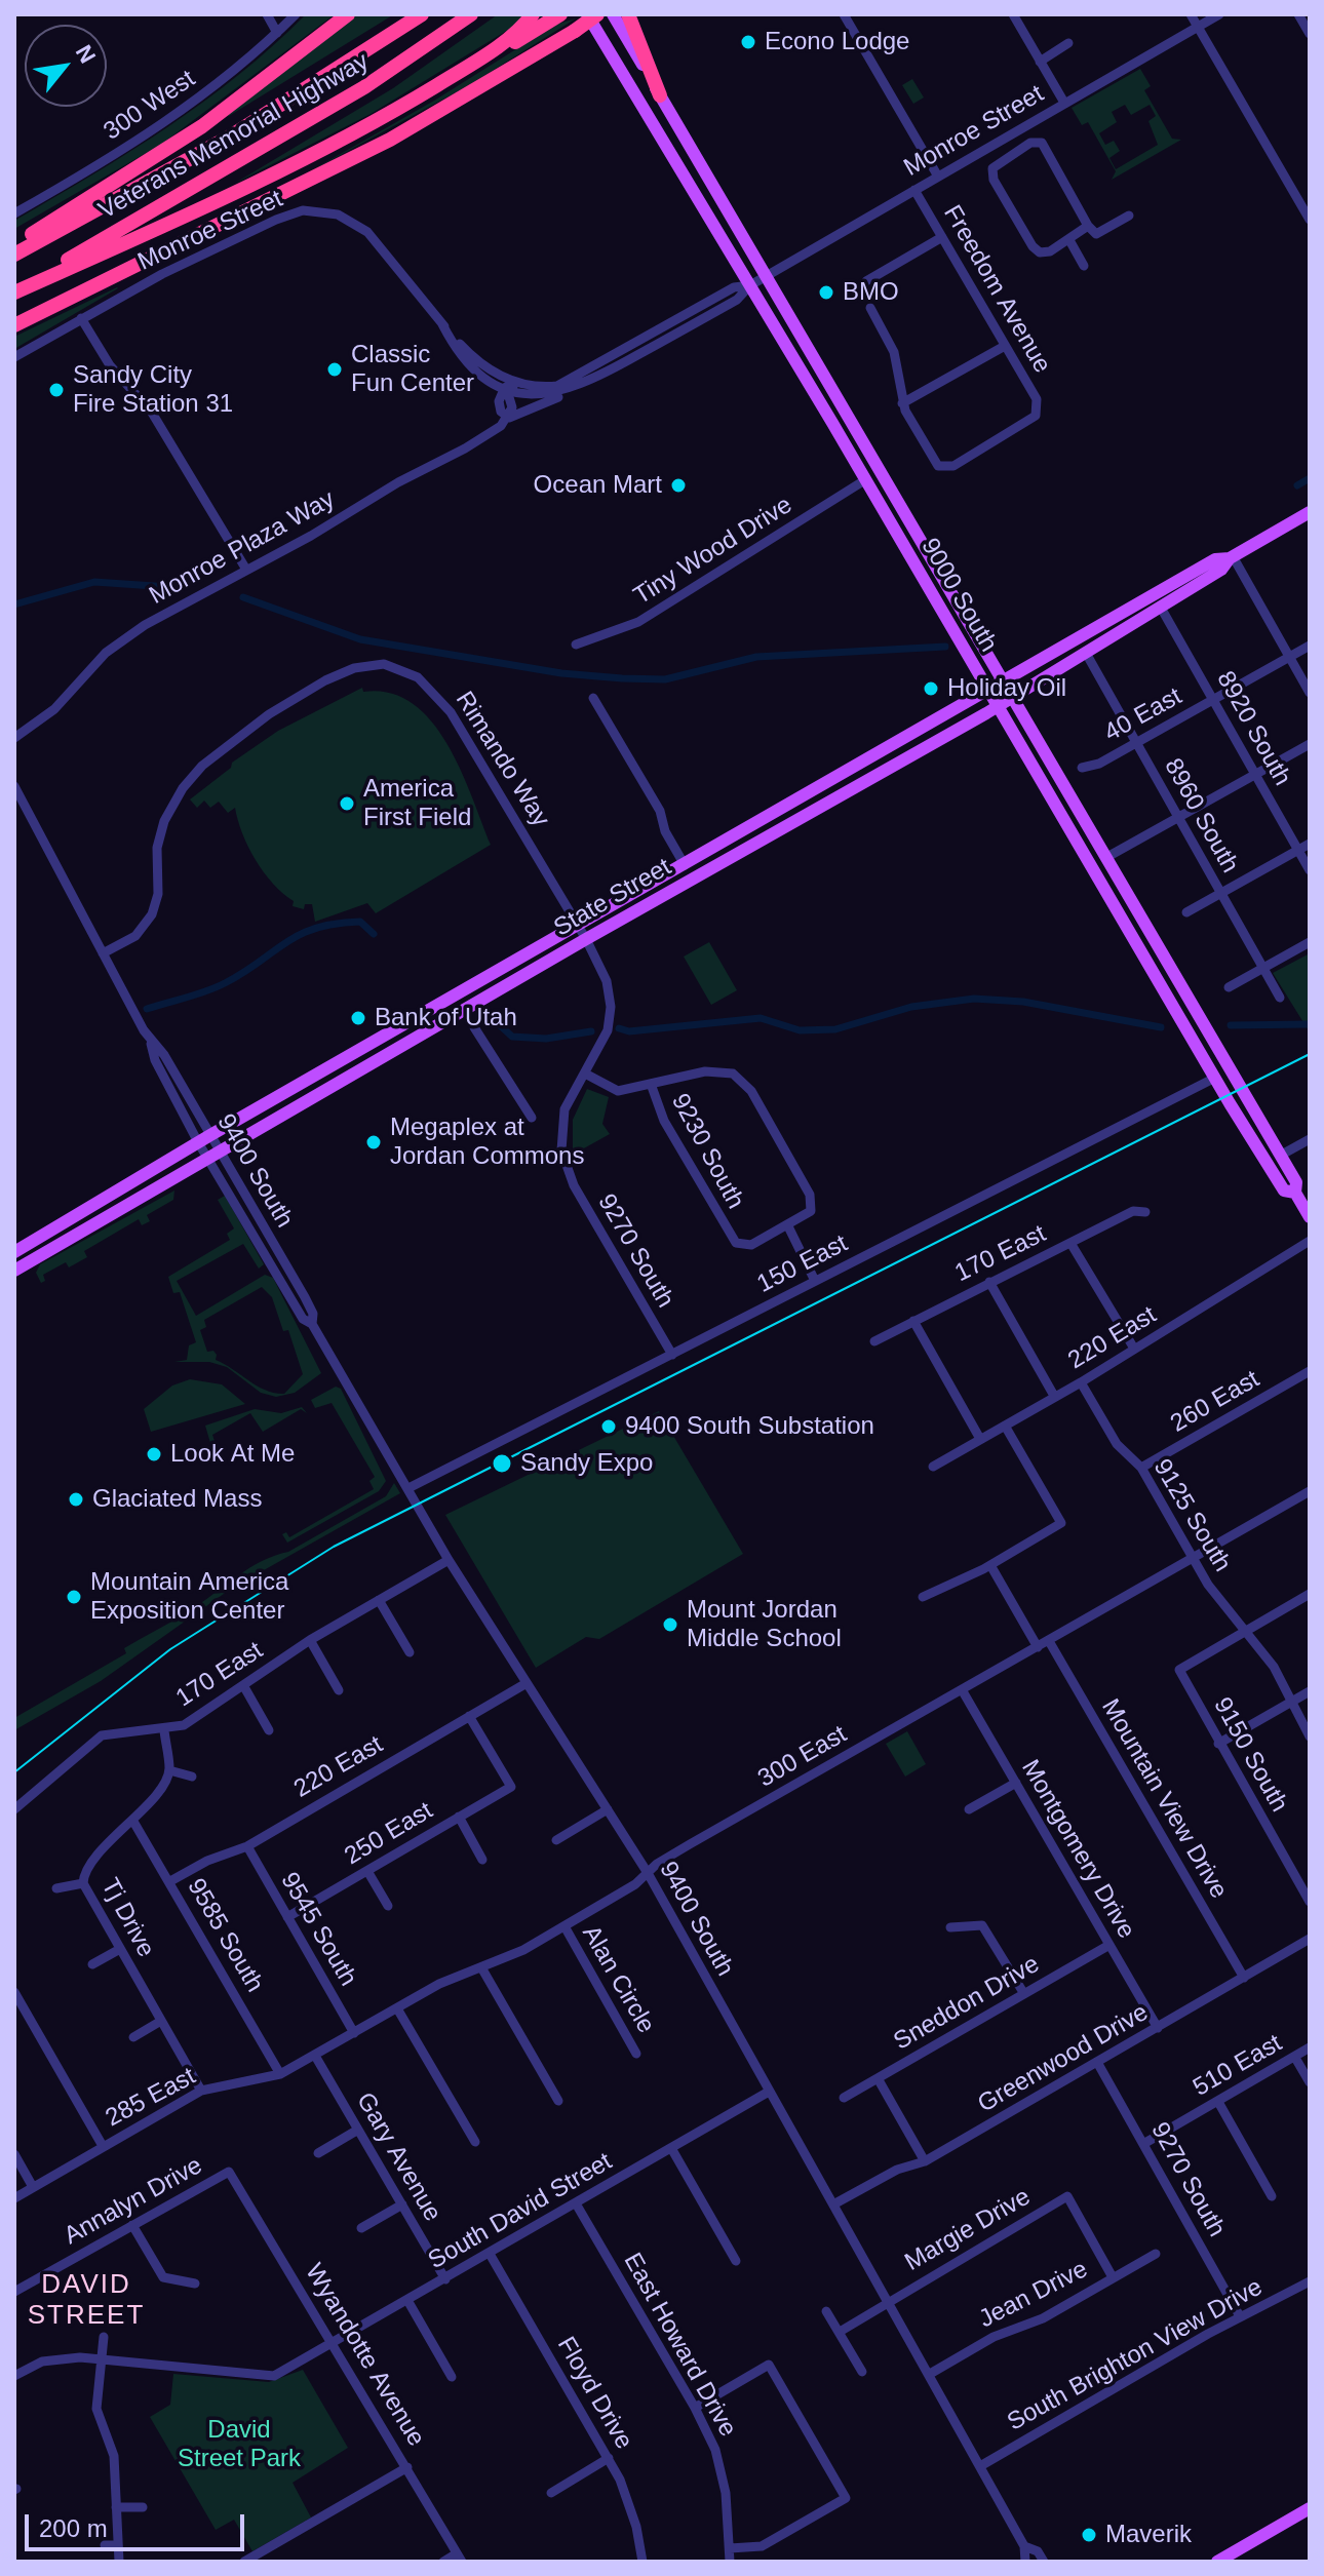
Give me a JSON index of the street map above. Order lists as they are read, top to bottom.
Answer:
{
  "streets": {
    "highway": ["Veterans Memorial Highway"],
    "main road": ["9000 South", "State Street"],
    "street": [
      "300 West",
      "Monroe Street",
      "Freedom Avenue",
      "Monroe Plaza Way",
      "Tiny Wood Drive",
      "40 East",
      "8920 South",
      "Rimando Way",
      "8960 South",
      "9230 South",
      "9400 South",
      "9270 South",
      "170 East",
      "150 East",
      "220 East",
      "260 East",
      "9125 South",
      "9150 South",
      "300 East",
      "Mountain View Drive",
      "250 East",
      "Montgomery Drive",
      "Tj Drive",
      "9545 South",
      "9585 South",
      "Alan Circle",
      "Sneddon Drive",
      "Greenwood Drive",
      "510 East",
      "285 East",
      "Gary Avenue",
      "Annalyn Drive",
      "South David Street",
      "Margie Drive",
      "Jean Drive",
      "East Howard Drive",
      "Wyandotte Avenue",
      "South Brighton View Drive",
      "Floyd Drive"
    ]
  },
  "crossings": [
    ["Monroe Street", "Freedom Avenue"],
    ["Monroe Street", "Monroe Plaza Way"],
    ["Monroe Street", "9000 South"],
    ["Tiny Wood Drive", "9000 South"],
    ["9000 South", "State Street"],
    ["9000 South", "150 East"],
    ["40 East", "8920 South"],
    ["40 East", "8960 South"],
    ["8920 South", "State Street"],
    ["Rimando Way", "State Street"],
    ["Rimando Way", "9400 South"],
    ["Rimando Way", "9270 South"],
    ["8960 South", "State Street"],
    ["State Street", "9400 South"],
    ["State Street", "9270 South"],
    ["9400 South", "170 East"],
    ["9400 South", "150 East"],
    ["9400 South", "220 East"],
    ["9400 South", "300 East"],
    ["9400 South", "Greenwood Drive"],
    ["9400 South", "South David Street"],
    ["9400 South", "Margie Drive"],
    ["9400 South", "Jean Drive"],
    ["9400 South", "South Brighton View Drive"],
    ["9270 South", "150 East"],
    ["9270 South", "Greenwood Drive"],
    ["9270 South", "510 East"],
    ["9270 South", "South Brighton View Drive"],
    ["220 East", "9125 South"],
    ["220 East", "250 East"],
    ["220 East", "9545 South"],
    ["220 East", "9585 South"],
    ["260 East", "9125 South"],
    ["9125 South", "9150 South"],
    ["9125 South", "300 East"],
    ["300 East", "Mountain View Drive"],
    ["300 East", "Montgomery Drive"],
    ["300 East", "9545 South"],
    ["300 East", "Alan Circle"],
    ["300 East", "285 East"],
    ["300 East", "Gary Avenue"],
    ["Mountain View Drive", "Greenwood Drive"],
    ["250 East", "9545 South"],
    ["Montgomery Drive", "Sneddon Drive"],
    ["Montgomery Drive", "Greenwood Drive"],
    ["Tj Drive", "9585 South"],
    ["Tj Drive", "285 East"],
    ["9585 South", "285 East"],
    ["285 East", "Gary Avenue"],
    ["Gary Avenue", "South David Street"],
    ["Annalyn Drive", "Wyandotte Avenue"],
    ["South David Street", "East Howard Drive"],
    ["South David Street", "Wyandotte Avenue"],
    ["South David Street", "Floyd Drive"],
    ["Margie Drive", "Jean Drive"]
  ],
  "districts": ["DAVID STREET"],
  "parks": ["David Street Park"],
  "places": [
    "Econo Lodge",
    "BMO",
    "Classic Fun Center",
    "Sandy City Fire Station 31",
    "Ocean Mart",
    "Holiday Oil",
    "America First Field",
    "Bank of Utah",
    "Megaplex at Jordan Commons",
    "9400 South Substation",
    "Look At Me",
    "Sandy Expo",
    "Glaciated Mass",
    "Mountain America Exposition Center",
    "Mount Jordan Middle School",
    "Maverik"
  ],
  "scale_bar": "200 m",
  "north": "top right"
}
